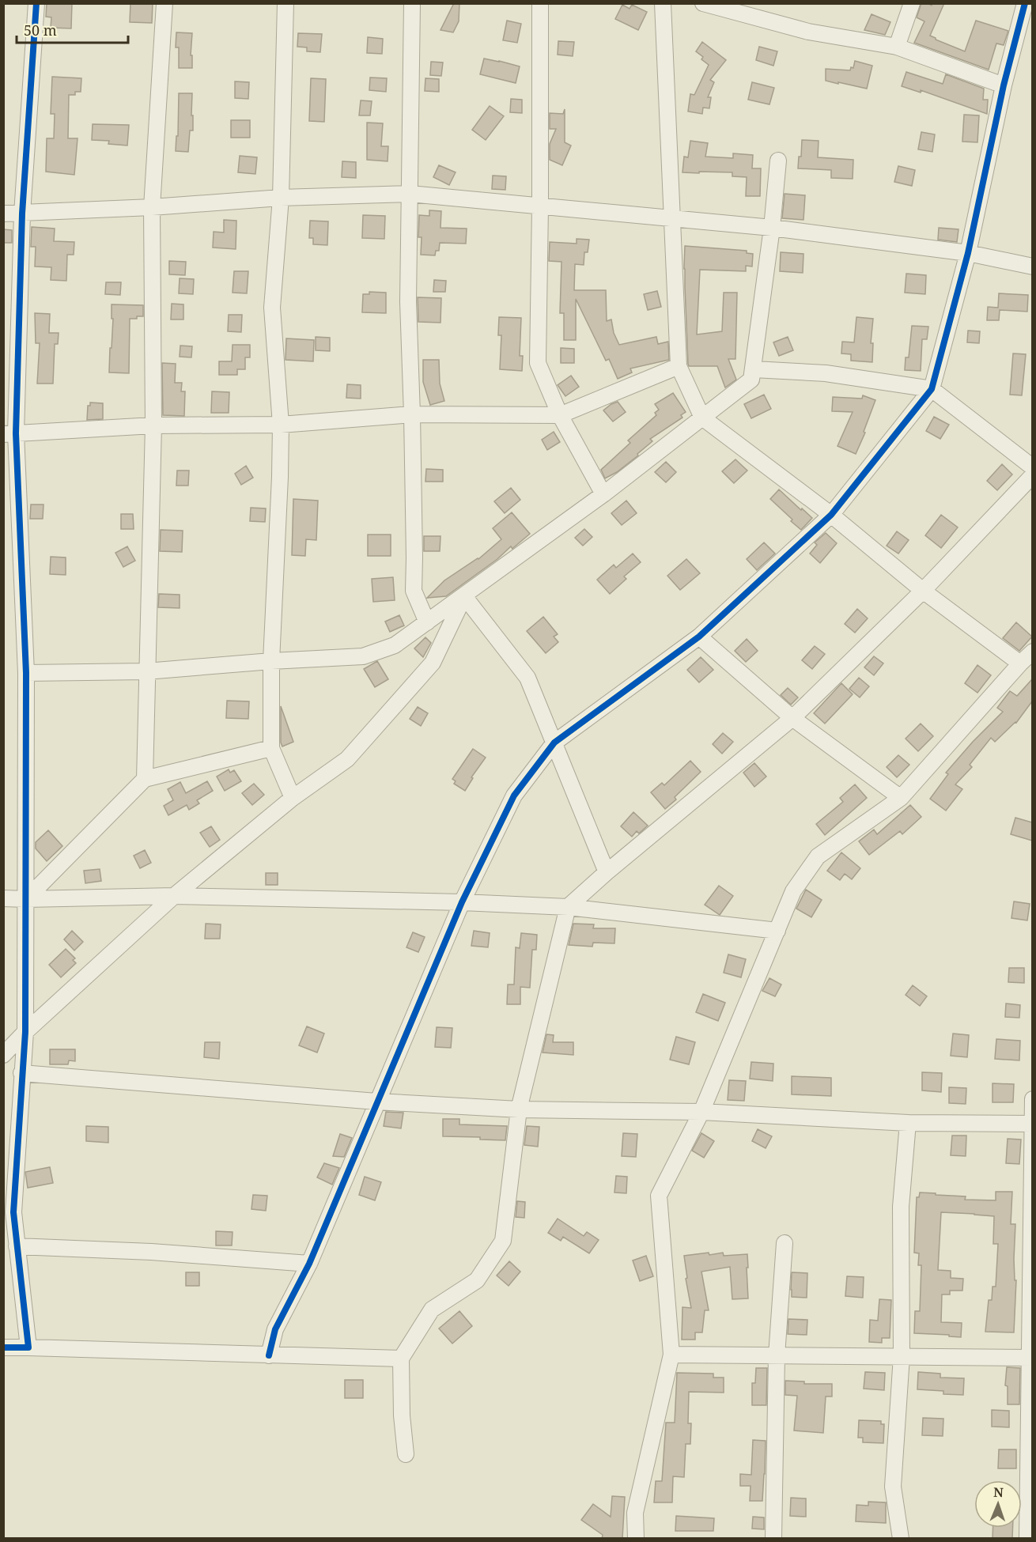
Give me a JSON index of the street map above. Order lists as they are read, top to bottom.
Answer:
{
  "scale_bar": "50 m",
  "north": "top"
}
